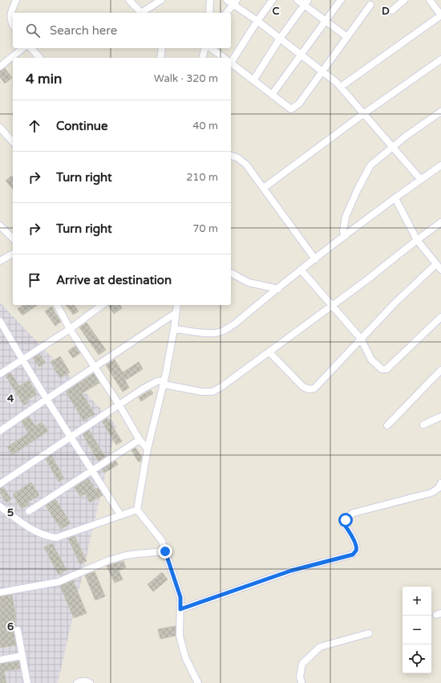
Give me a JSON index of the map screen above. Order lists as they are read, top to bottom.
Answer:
{
  "page": {
    "search": "Search here",
    "heading": ["4 min", "Walk · 320 m"],
    "list": [
      ["Continue", "40 m"],
      ["Turn right", "210 m"],
      ["Turn right", "70 m"],
      "Arrive at destination"
    ],
    "map_buttons": ["+", "−"]
  },
  "grid": {
    "columns": ["C", "D"],
    "rows": ["4", "5", "6"]
  }
}
